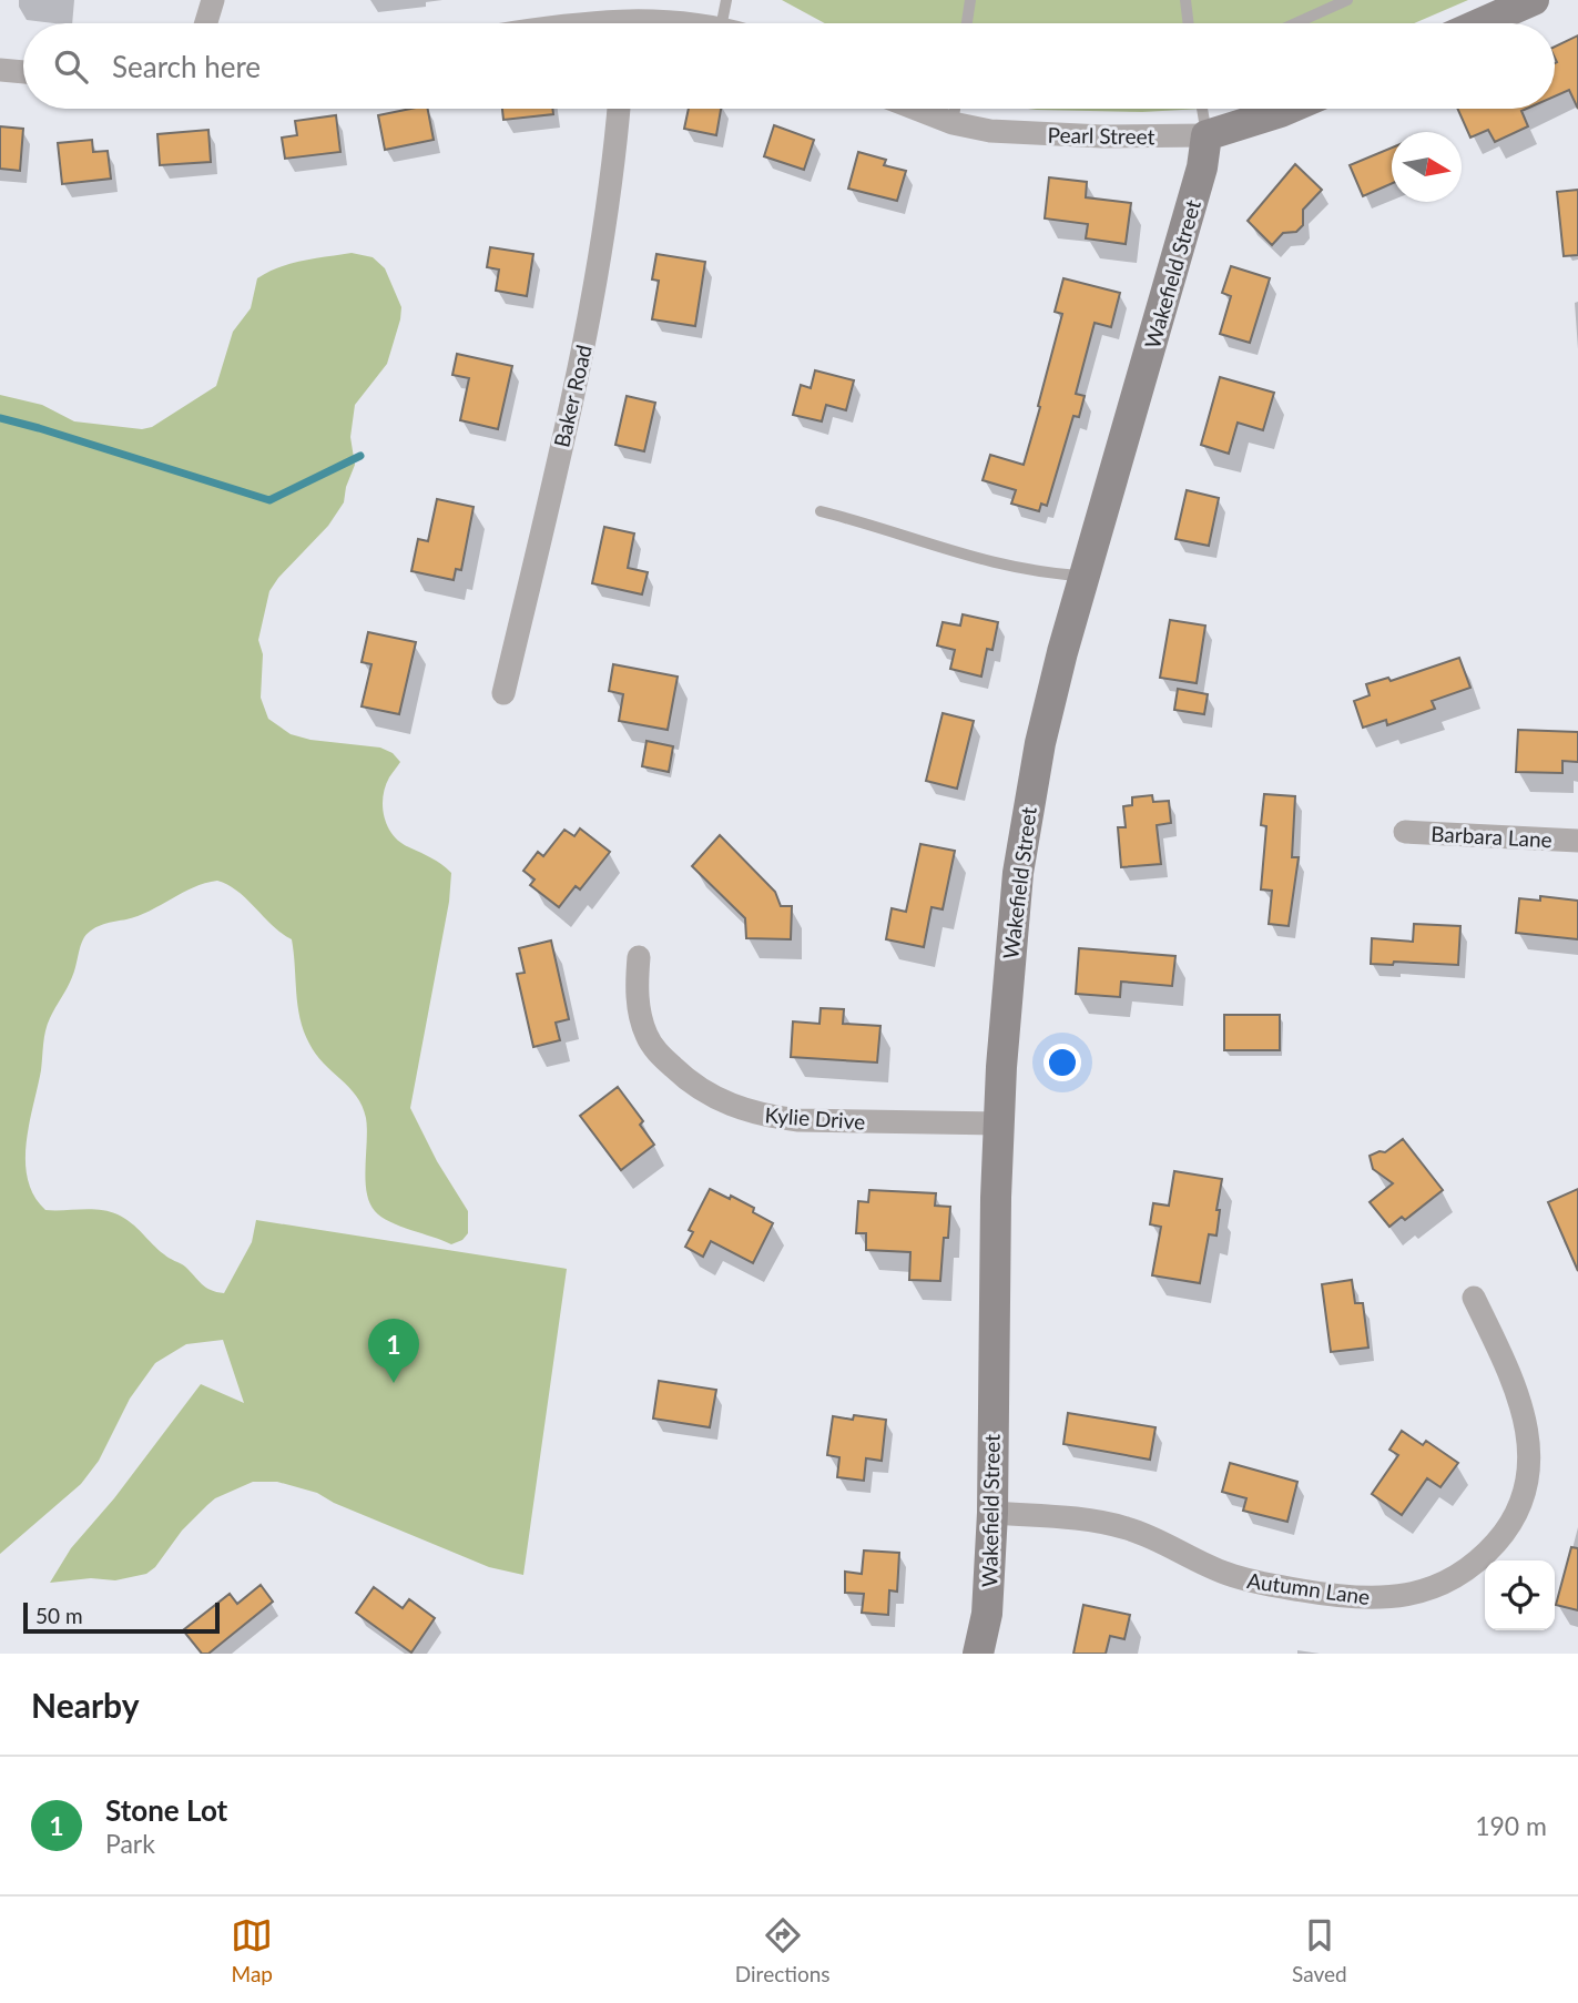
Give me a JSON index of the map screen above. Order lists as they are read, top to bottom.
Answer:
{
  "streets": {
    "street": [
      "Pearl Street",
      "Wakefield Street",
      "Baker Road",
      "Barbara Lane",
      "Kylie Drive",
      "Autumn Lane"
    ]
  },
  "crossings": [
    ["Pearl Street", "Wakefield Street"],
    ["Wakefield Street", "Kylie Drive"],
    ["Wakefield Street", "Autumn Lane"]
  ],
  "scale_bar": "50 m",
  "north": "right",
  "page": {
    "search": "Search here",
    "pins": "1",
    "scale": "50 m",
    "heading": "Nearby",
    "list": [
      {
        "mark": "1",
        "name": "Stone Lot",
        "note": "Park",
        "value": "190 m"
      }
    ],
    "nav": ["Map", "Directions", "Saved"]
  }
}
